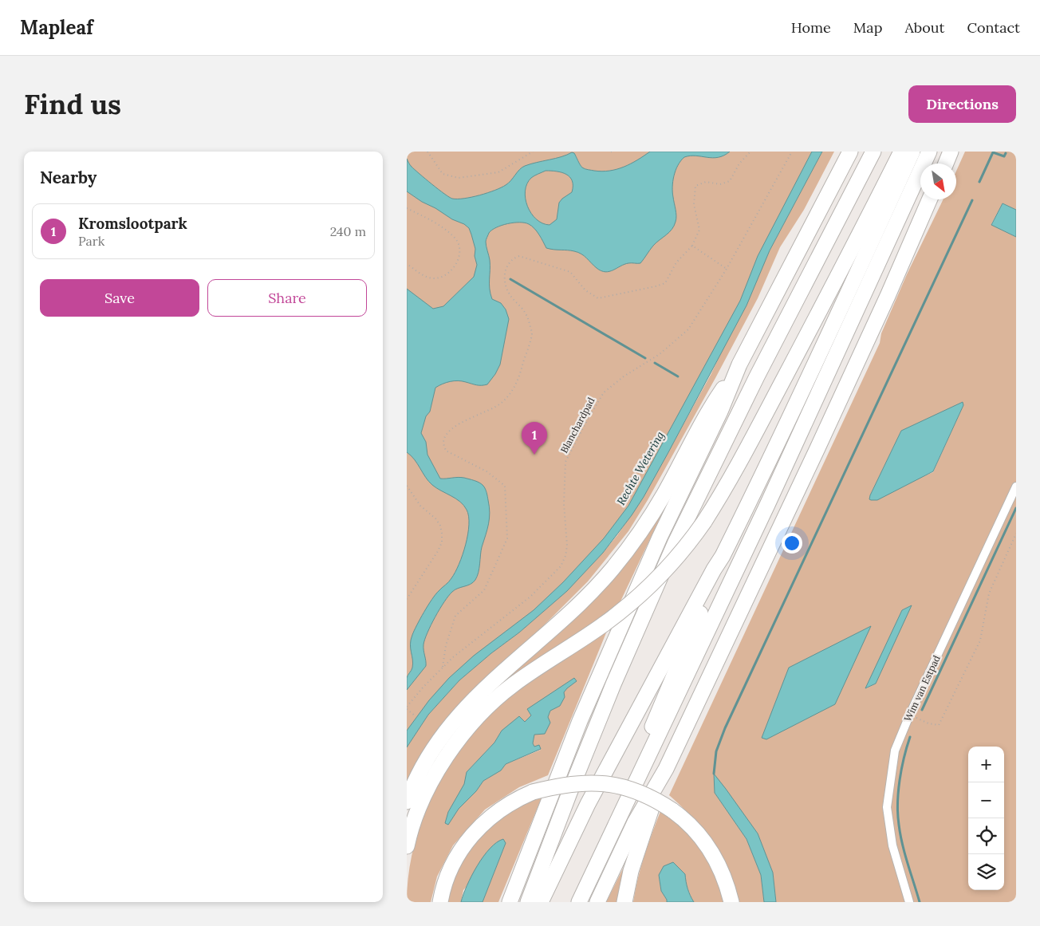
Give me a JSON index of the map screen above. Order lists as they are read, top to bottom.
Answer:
{
  "streets": {
    "street": ["Wim van Estpad"],
    "path": ["Blanchardpad"]
  },
  "water": ["Rechte Wetering"],
  "north": "bottom right",
  "page": {
    "header": "Mapleaf",
    "nav": [
      "Home",
      "Map",
      "About",
      "Contact"
    ],
    "buttons": [
      "Directions",
      ["Save", "Share"]
    ],
    "title": "Find us",
    "heading": "Nearby",
    "list": [
      {
        "mark": "1",
        "name": "Kromslootpark",
        "note": "Park",
        "value": "240 m"
      }
    ],
    "pins": "1",
    "map_buttons": ["+", "−"]
  }
}
